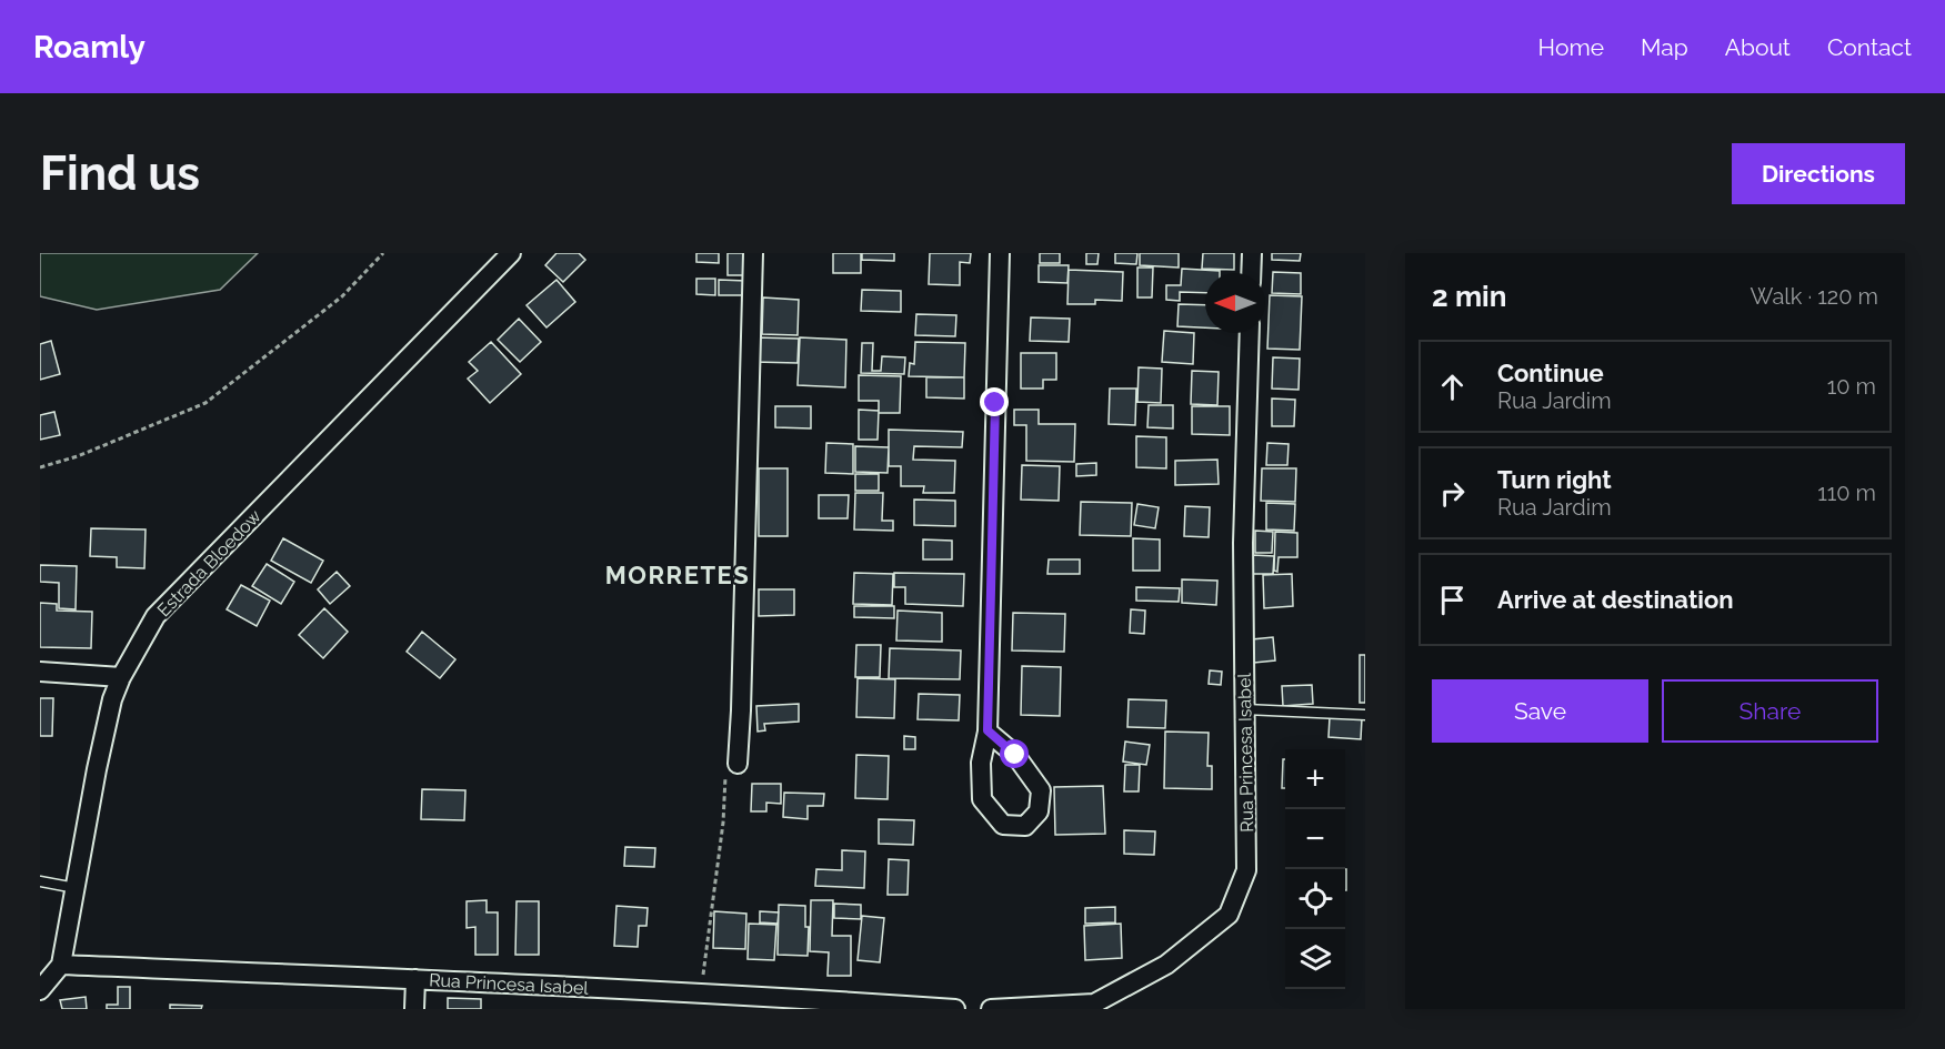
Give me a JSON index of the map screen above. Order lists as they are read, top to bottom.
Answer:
{
  "streets": {
    "street": ["Estrada Bloedow", "Rua Princesa Isabel"]
  },
  "crossings": [
    ["Estrada Bloedow", "Rua Princesa Isabel"]
  ],
  "districts": ["MORRETES"],
  "north": "left",
  "page": {
    "header": "Roamly",
    "nav": [
      "Home",
      "Map",
      "About",
      "Contact"
    ],
    "buttons": [
      "Directions",
      ["Save", "Share"]
    ],
    "title": "Find us",
    "heading": ["2 min", "Walk · 120 m"],
    "list": [
      ["Continue", "Rua Jardim", "10 m"],
      ["Turn right", "Rua Jardim", "110 m"],
      "Arrive at destination"
    ],
    "map_buttons": ["+", "−"]
  }
}
